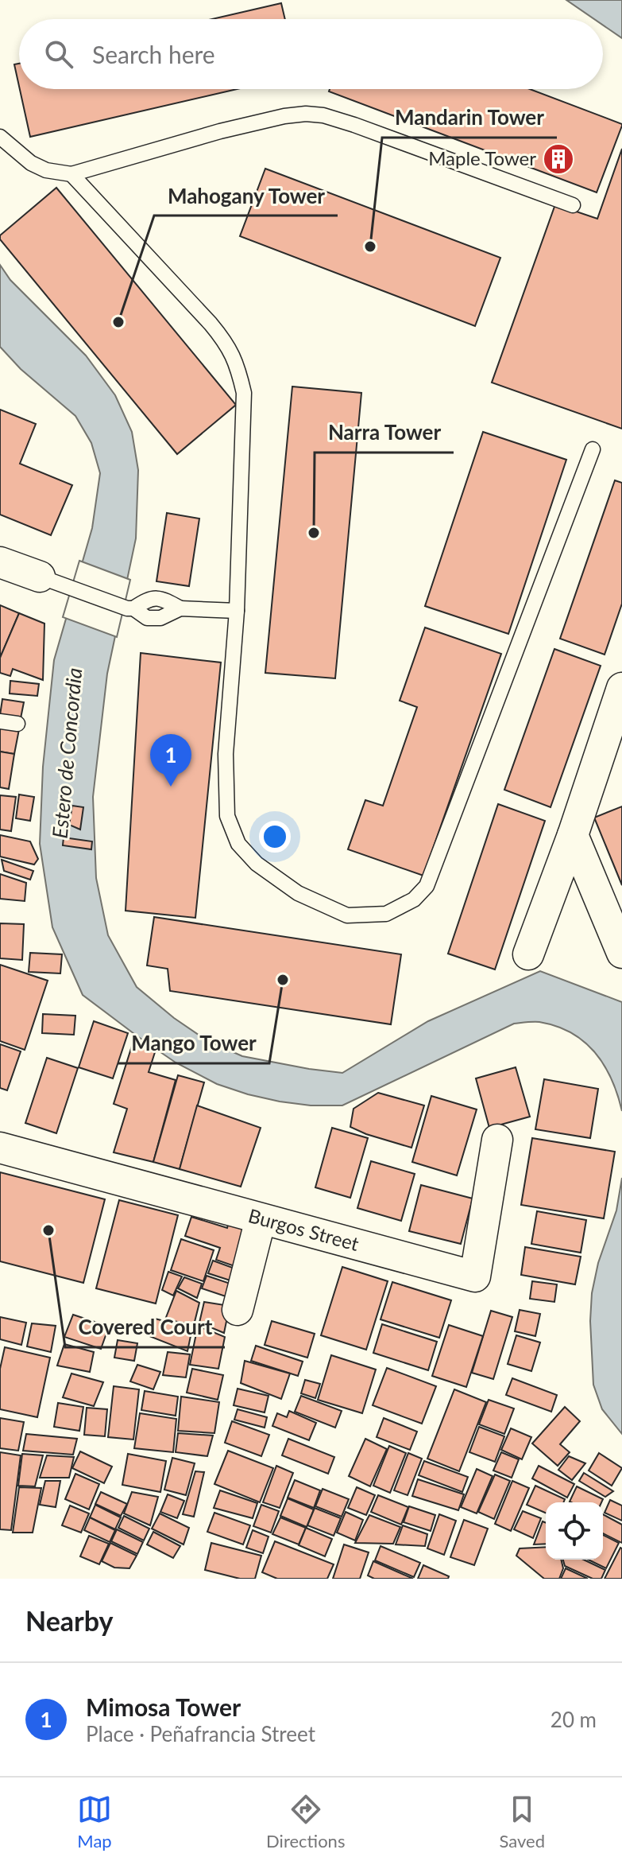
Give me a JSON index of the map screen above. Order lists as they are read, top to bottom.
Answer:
{
  "streets": {
    "street": ["Burgos Street"]
  },
  "water": ["Estero de Concordia"],
  "places": {
    "building": ["Maple Tower"],
    "other": [
      "Mandarin Tower",
      "Mahogany Tower",
      "Narra Tower",
      "Mango Tower",
      "Covered Court"
    ]
  },
  "page": {
    "search": "Search here",
    "pins": "1",
    "heading": "Nearby",
    "list": [
      {
        "mark": "1",
        "name": "Mimosa Tower",
        "note": "Place · Peñafrancia Street",
        "value": "20 m"
      }
    ],
    "nav": ["Map", "Directions", "Saved"]
  }
}
